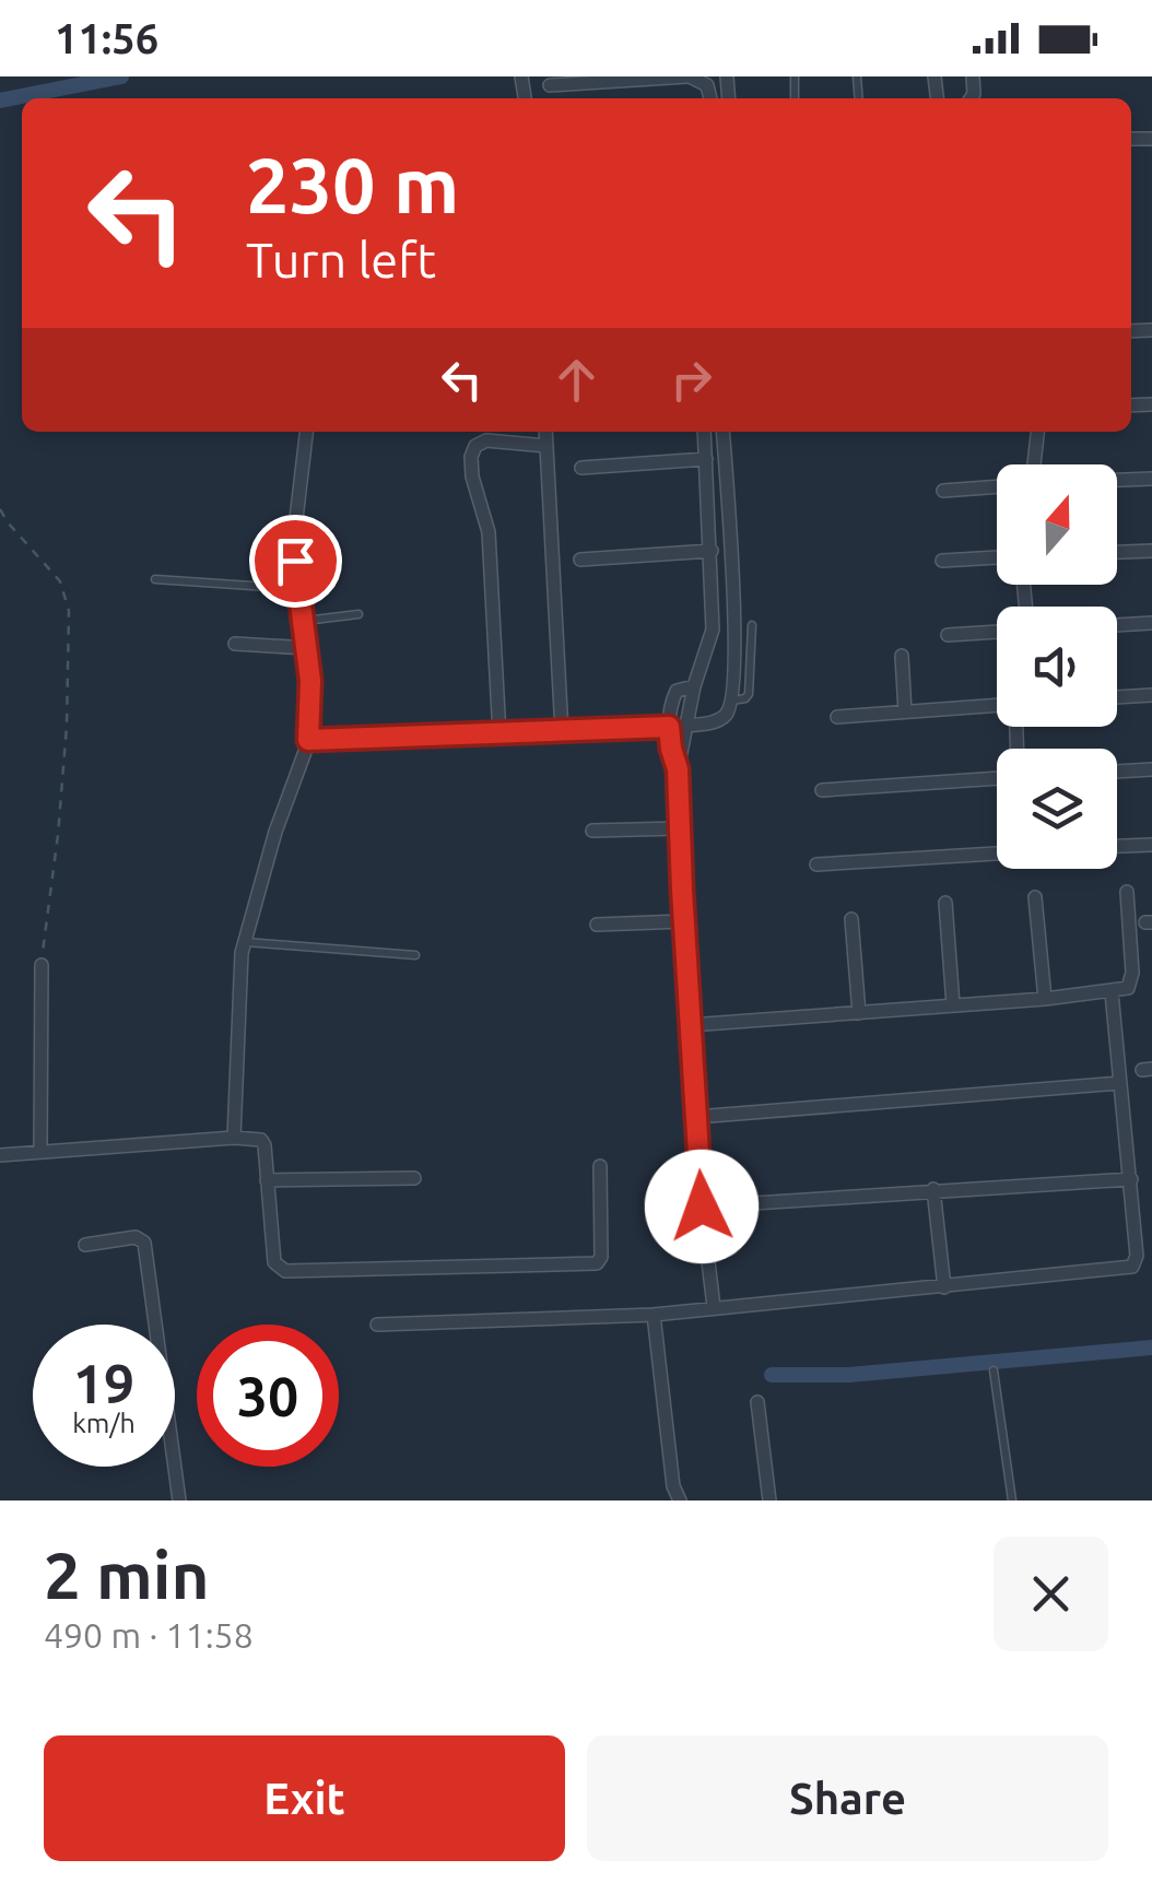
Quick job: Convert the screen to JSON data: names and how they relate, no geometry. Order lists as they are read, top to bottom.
{
  "north": "top",
  "page": {
    "status": "11:56",
    "turn": ["230 m", "Turn left"],
    "speed": "19 km/h",
    "limit": "30",
    "heading": ["2 min", "490 m · 11:58"],
    "buttons": ["Exit", "Share"]
  }
}
